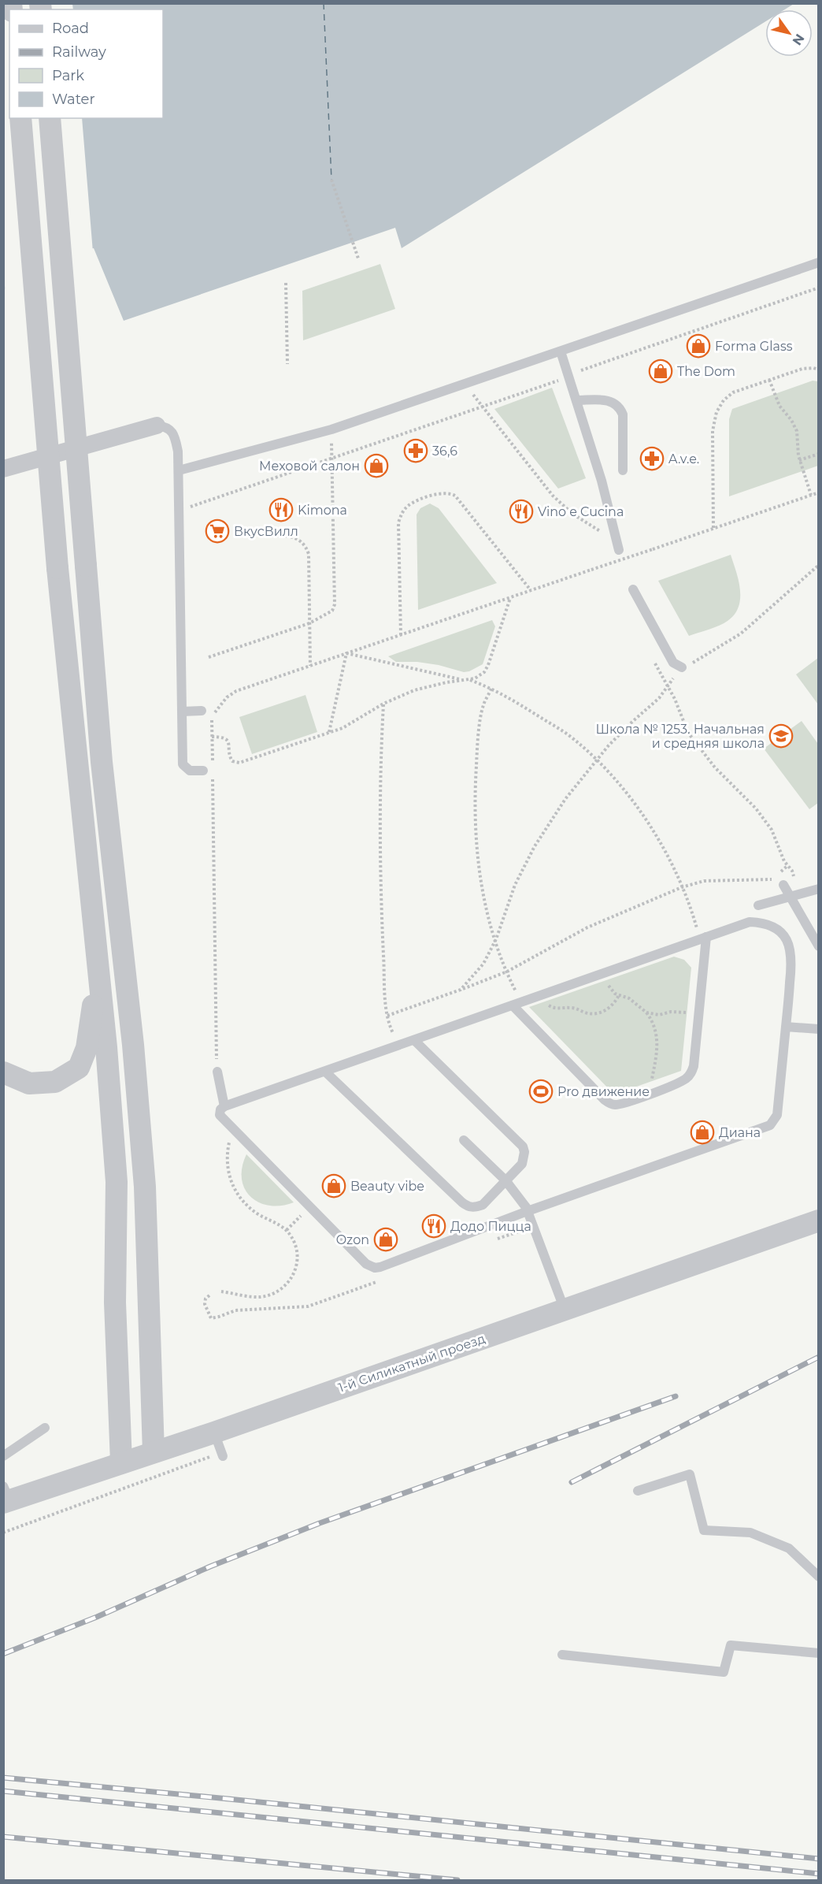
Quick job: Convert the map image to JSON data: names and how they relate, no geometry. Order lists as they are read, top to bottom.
{
  "streets": {
    "street": ["1-й Силикатный проезд"]
  },
  "places": {
    "shop": [
      "Forma Glass",
      "The Dom",
      "Меховой салон",
      "Диана",
      "Beauty vibe",
      "Ozon"
    ],
    "pharmacy": ["36,6", "A.v.e."],
    "restaurant": ["Kimona", "Vino e Cucina", "Додо Пицца"],
    "supermarket": ["ВкусВилл"],
    "school or university": ["Школа № 1253. Начальная и средняя школа"],
    "sports": ["Pro движение"]
  },
  "legend": [
    "Road",
    "Railway",
    "Park",
    "Water"
  ],
  "north": "bottom right"
}
